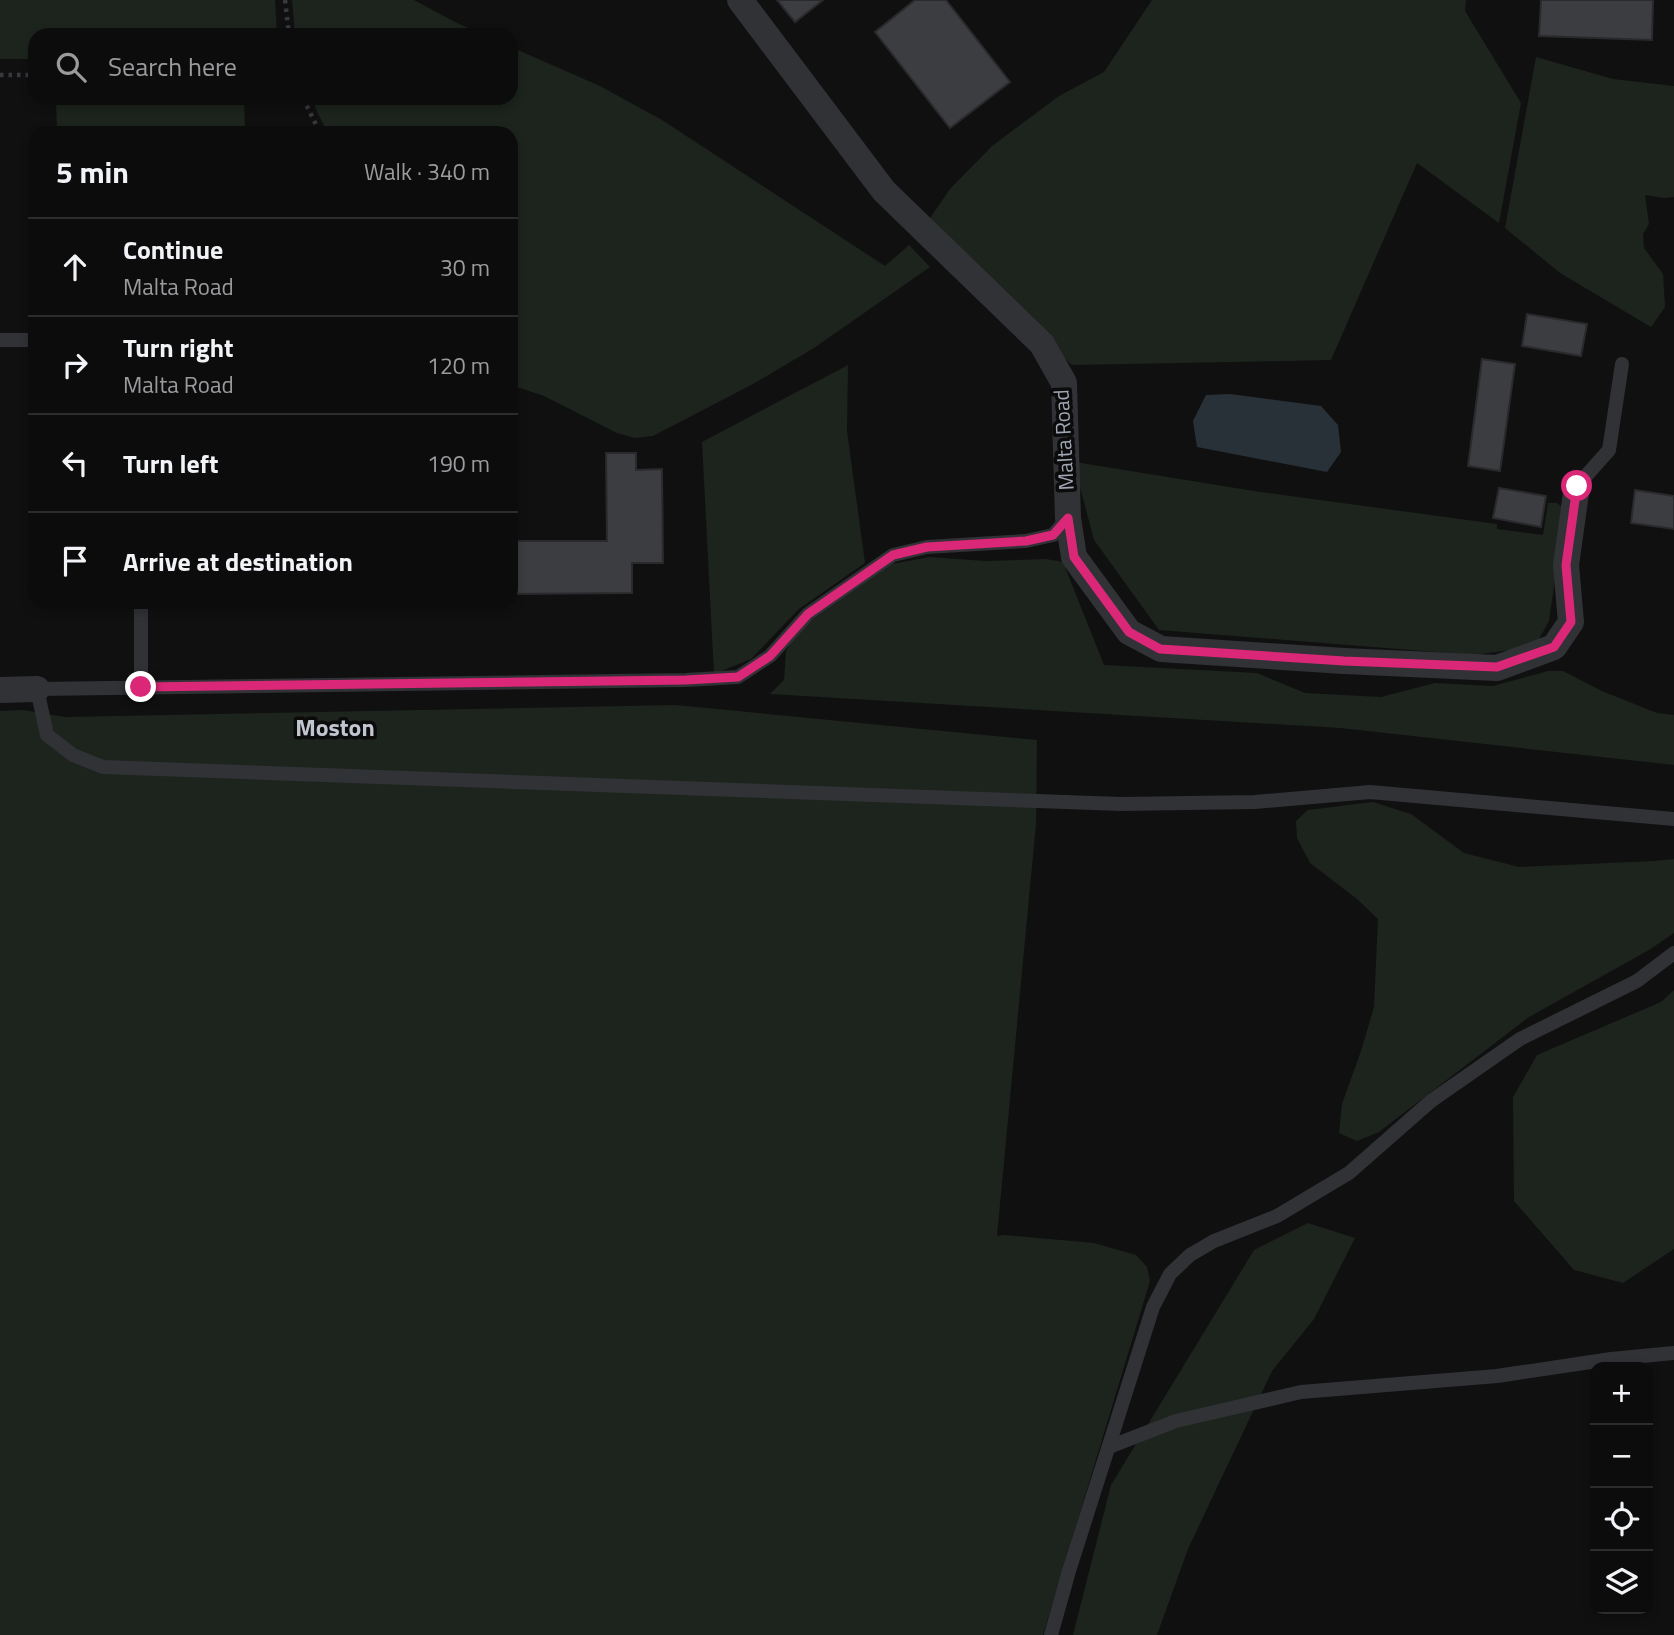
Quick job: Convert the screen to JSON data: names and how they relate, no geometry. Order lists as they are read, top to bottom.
{
  "streets": {
    "street": ["Malta Road"]
  },
  "districts": ["Moston"],
  "page": {
    "search": "Search here",
    "heading": ["5 min", "Walk · 340 m"],
    "list": [
      ["Continue", "Malta Road", "30 m"],
      ["Turn right", "Malta Road", "120 m"],
      ["Turn left", "190 m"],
      "Arrive at destination"
    ],
    "map_buttons": ["+", "−"]
  }
}
